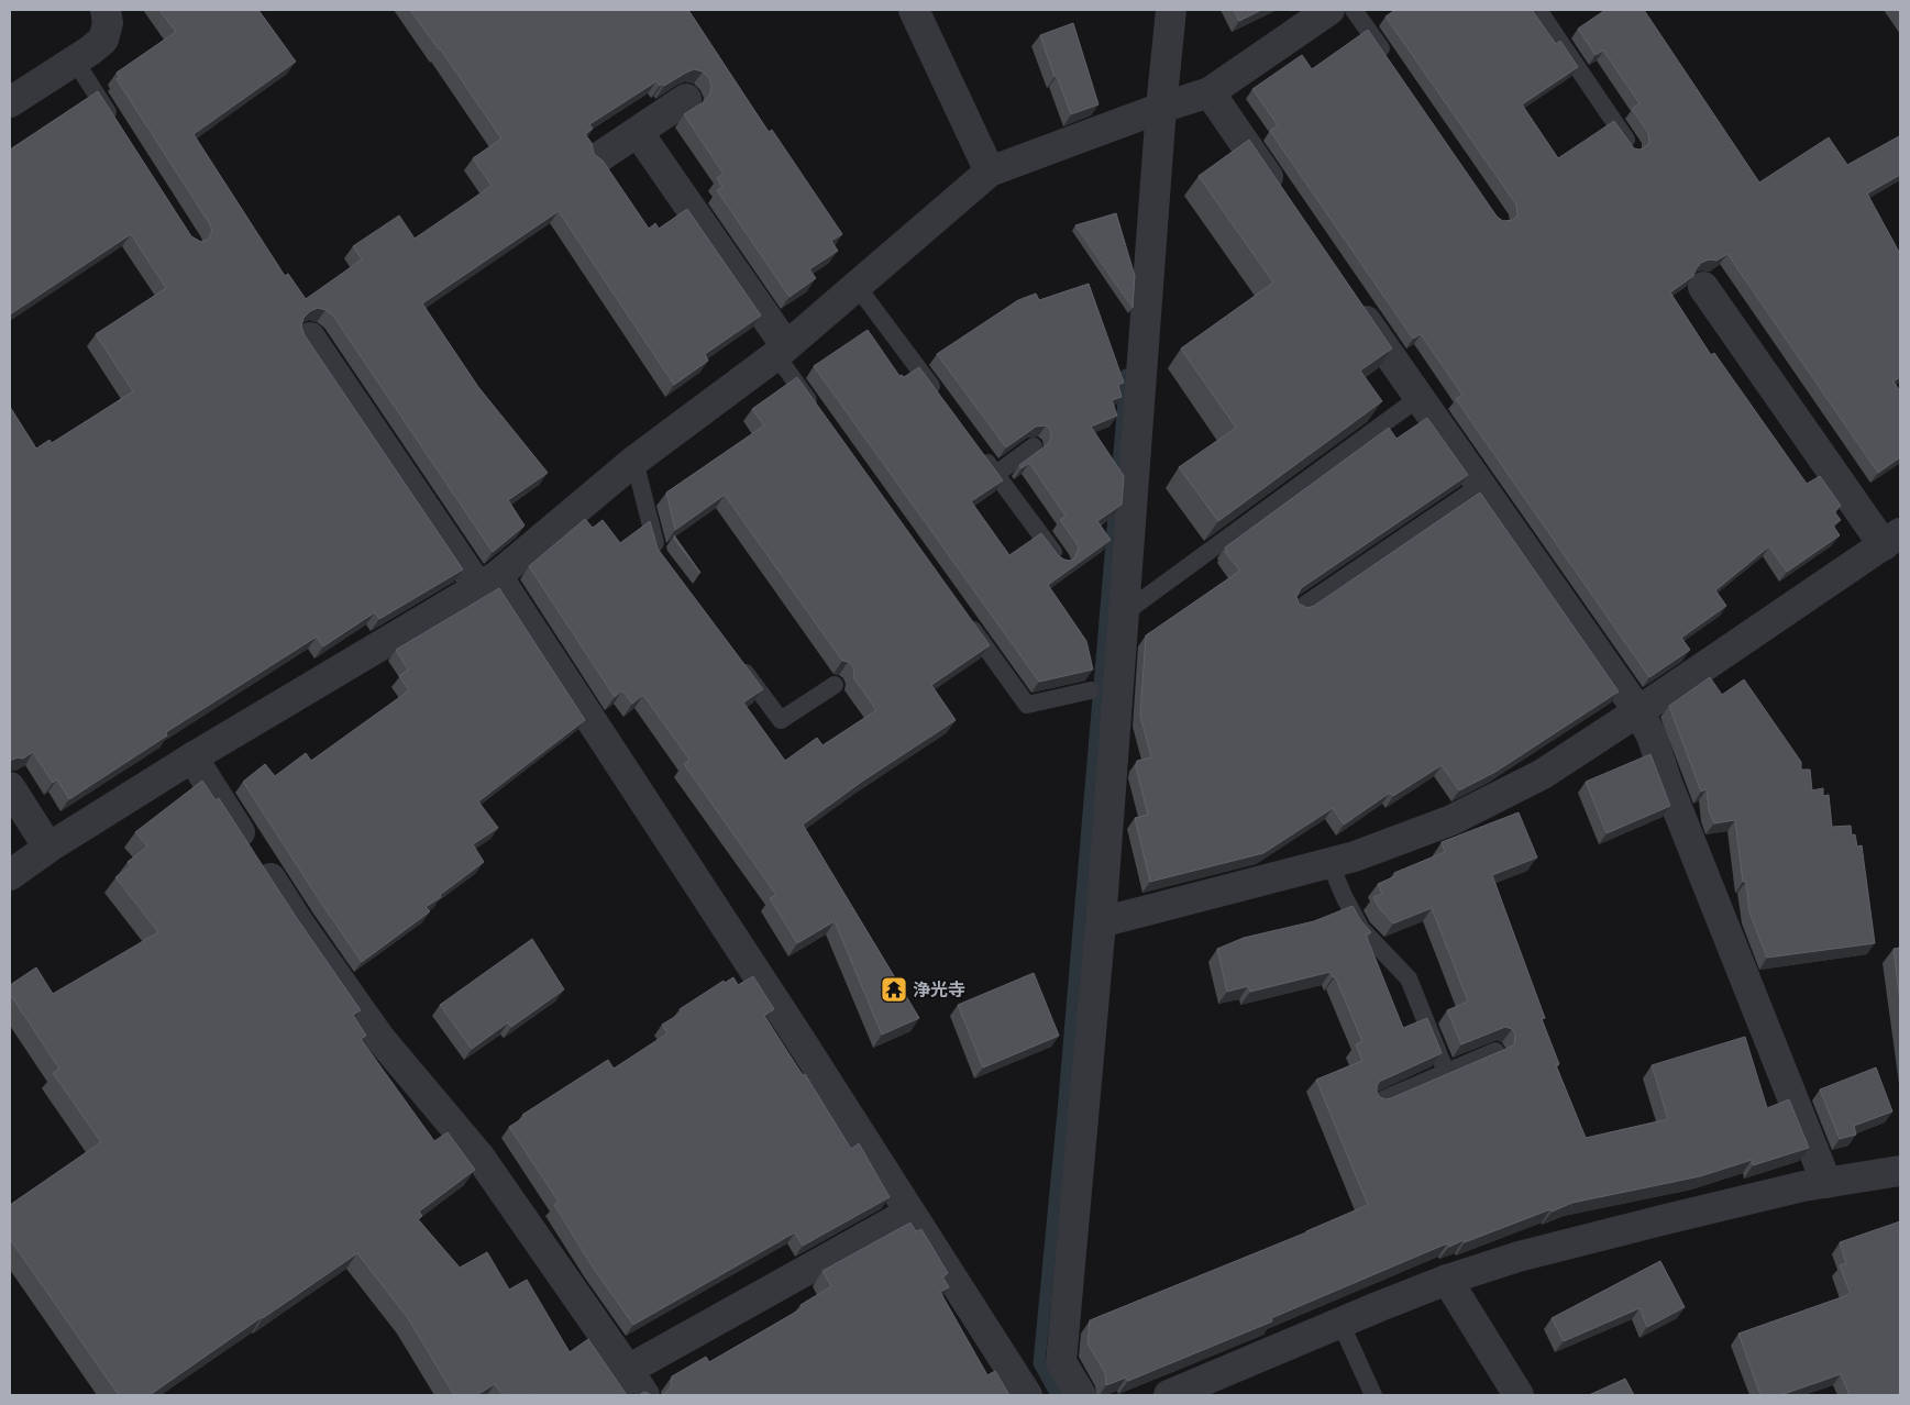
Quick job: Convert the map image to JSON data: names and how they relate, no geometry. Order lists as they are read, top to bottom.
{
  "places": {
    "temple": ["浄光寺"]
  }
}
